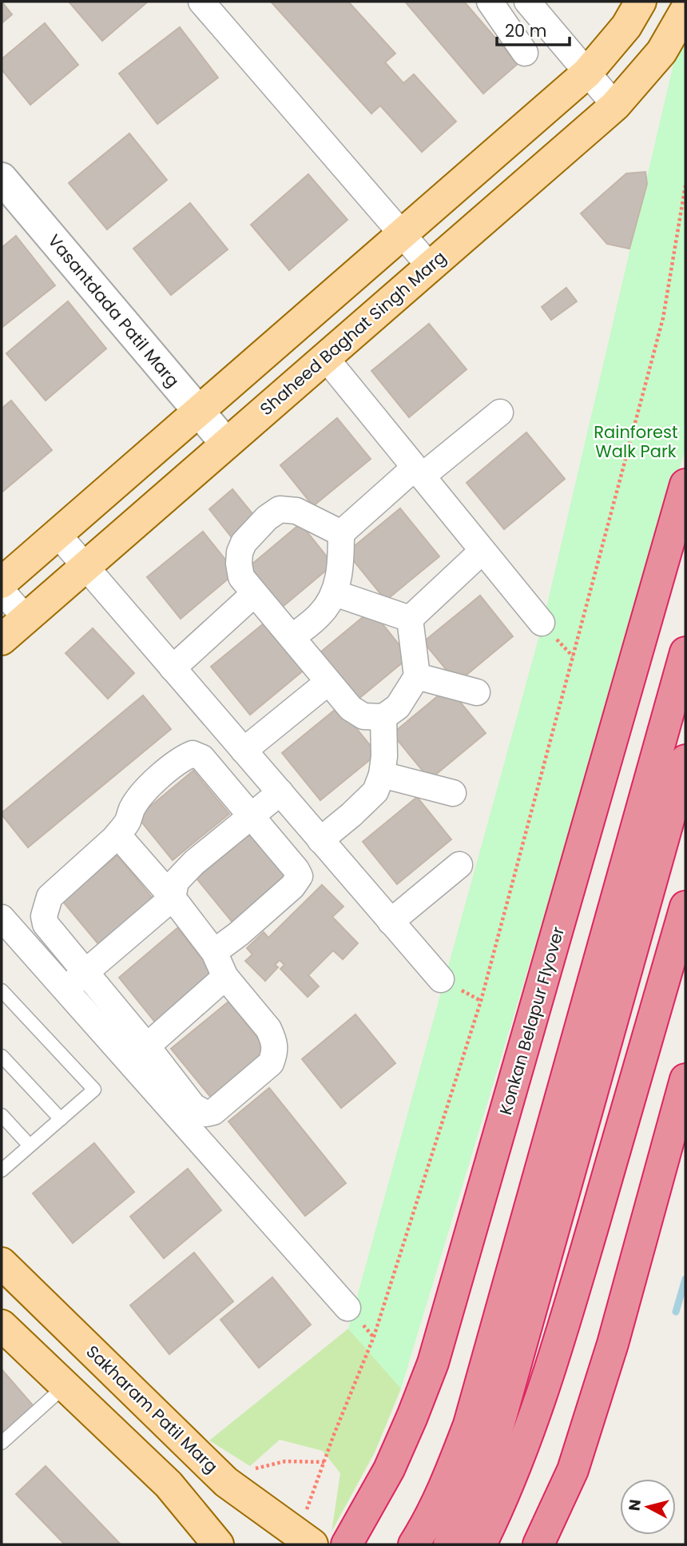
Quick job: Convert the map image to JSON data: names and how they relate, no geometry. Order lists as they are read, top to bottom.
{
  "streets": {
    "highway": ["Konkan Belapur Flyover"],
    "main road": ["Shaheed Baghat Singh Marg", "Sakharam Patil Marg"],
    "street": ["Vasantdada Patil Marg"]
  },
  "crossings": [
    ["Vasantdada Patil Marg", "Shaheed Baghat Singh Marg"]
  ],
  "parks": ["Rainforest Walk Park"],
  "scale_bar": "20 m",
  "north": "left"
}
